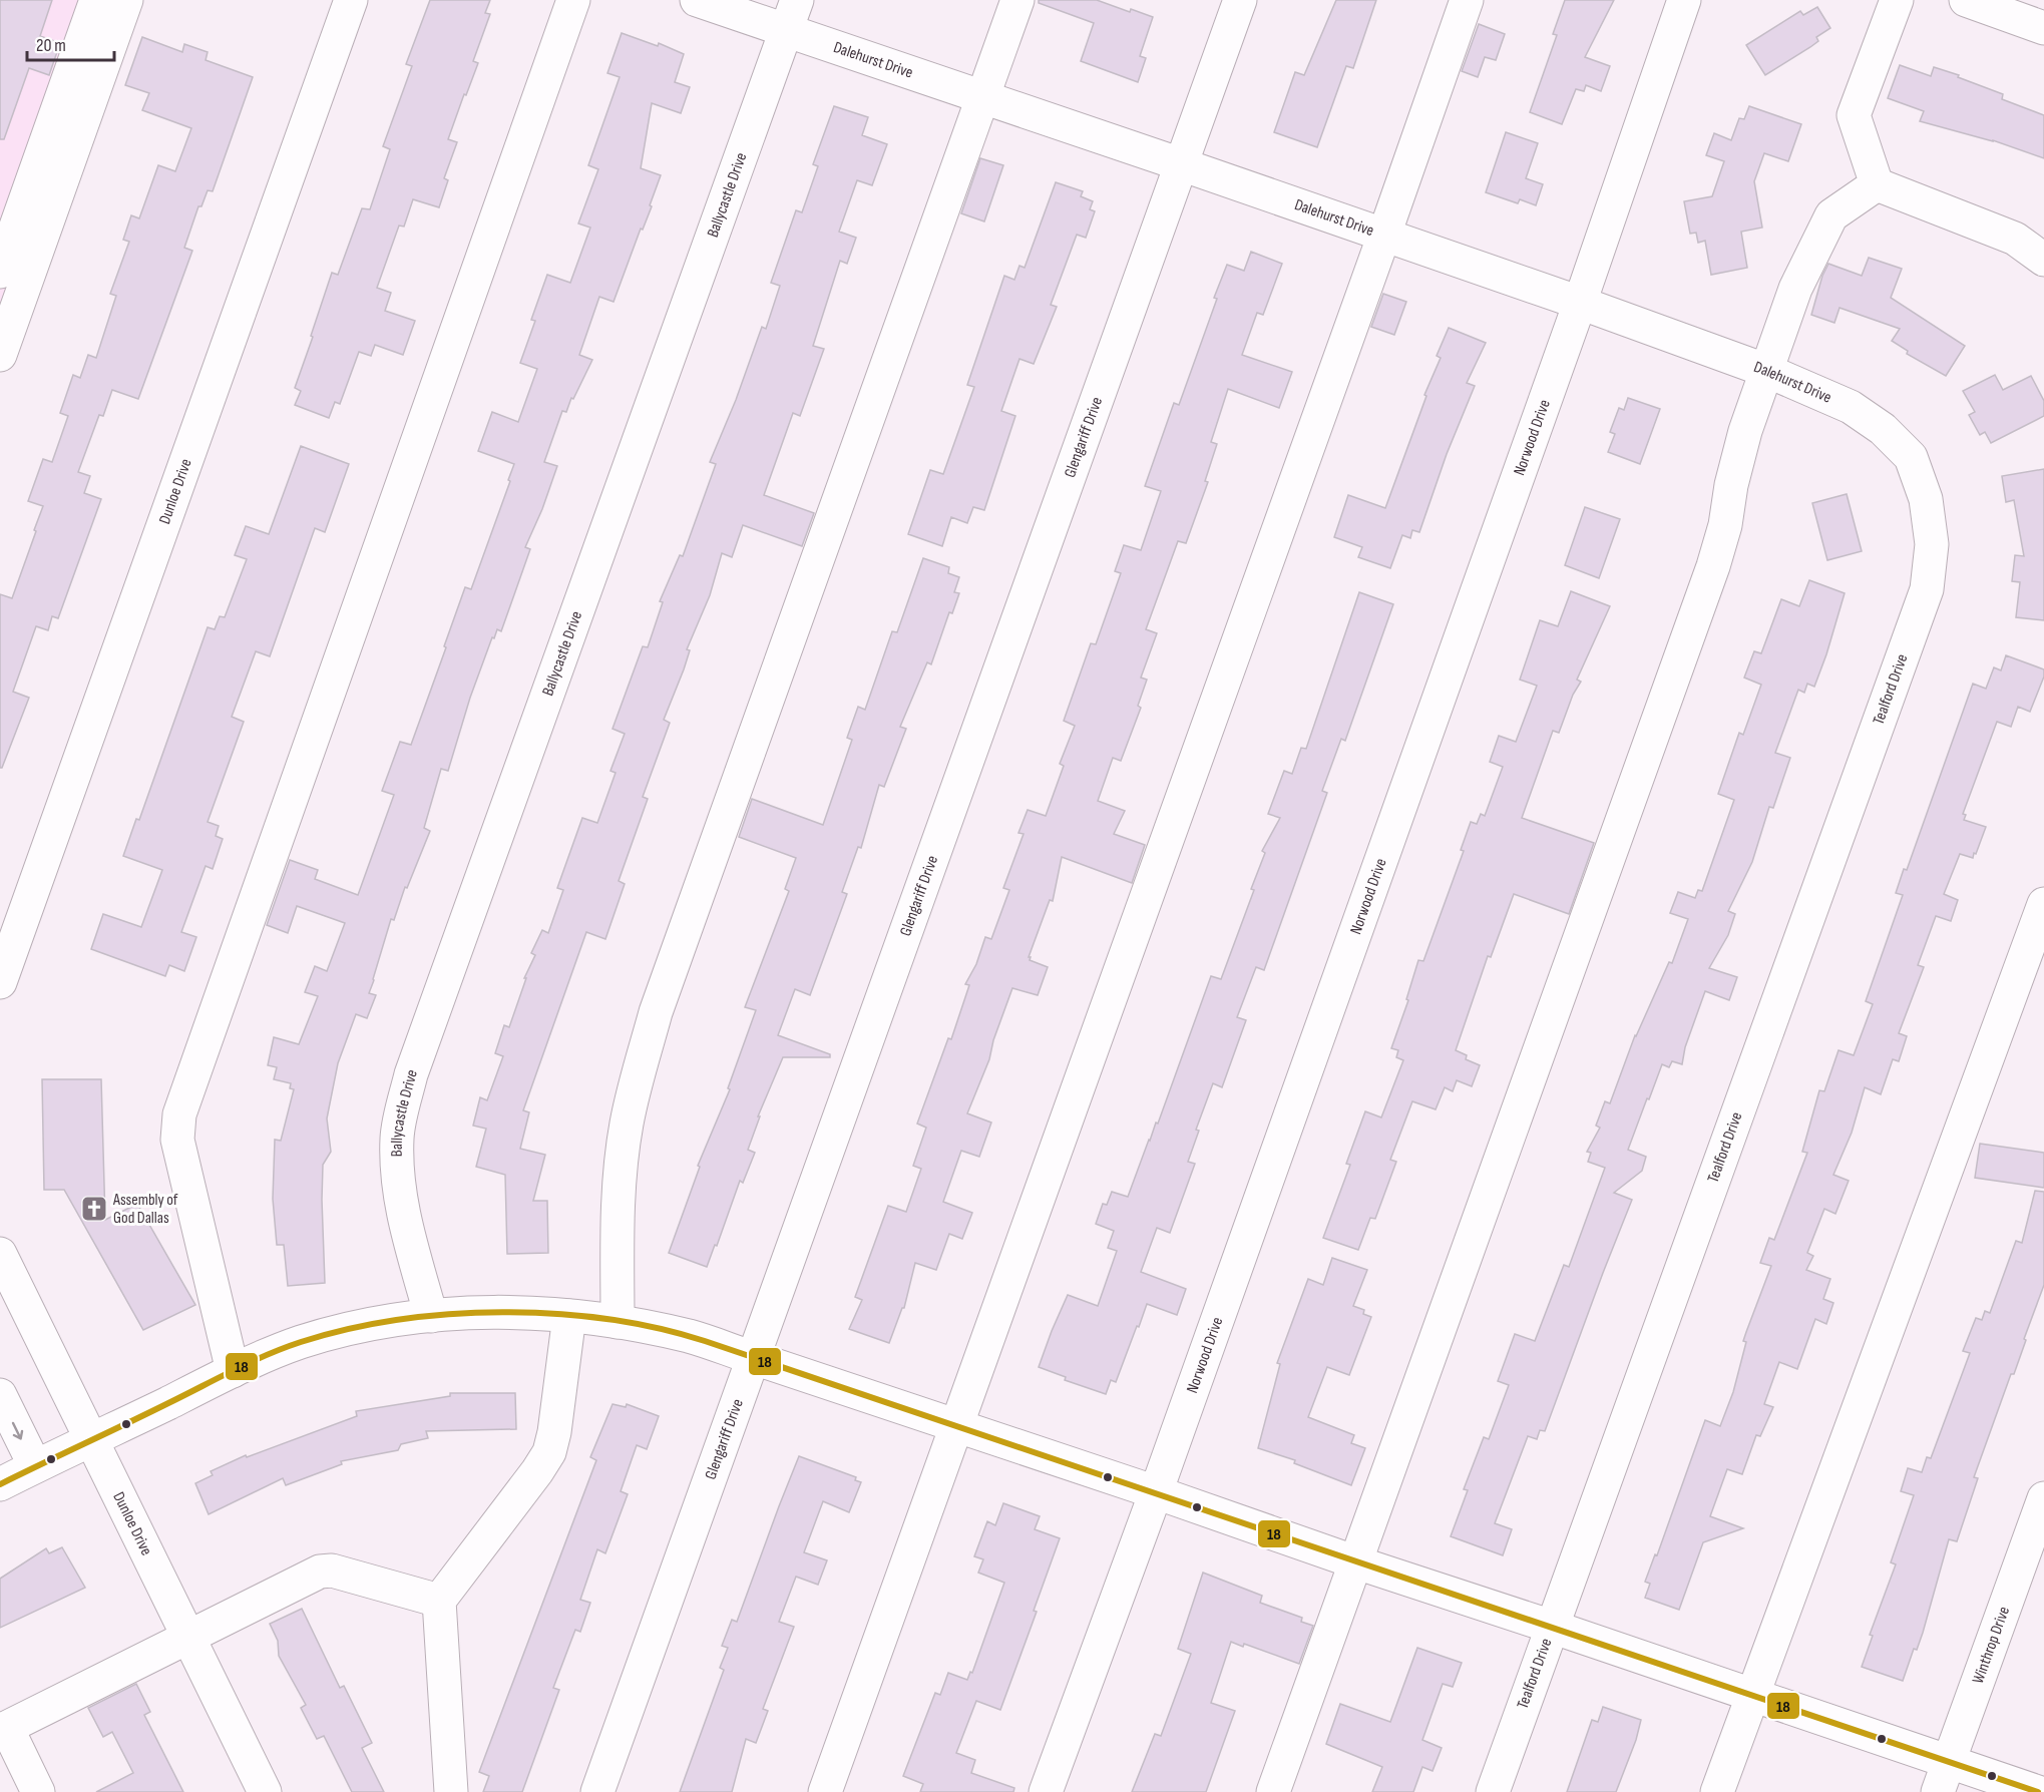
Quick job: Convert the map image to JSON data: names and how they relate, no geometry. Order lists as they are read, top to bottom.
{
  "streets": {
    "street": [
      "Dalehurst Drive",
      "Ballycastle Drive",
      "Glengariff Drive",
      "Norwood Drive",
      "Dunloe Drive",
      "Tealford Drive",
      "Winthrop Drive"
    ]
  },
  "crossings": [
    ["Dalehurst Drive", "Ballycastle Drive"],
    ["Dalehurst Drive", "Glengariff Drive"],
    ["Dalehurst Drive", "Norwood Drive"],
    ["Dalehurst Drive", "Tealford Drive"]
  ],
  "places": {
    "church": ["Assembly of God Dallas"]
  },
  "lines": ["transit line 18"],
  "scale_bar": "20 m"
}
